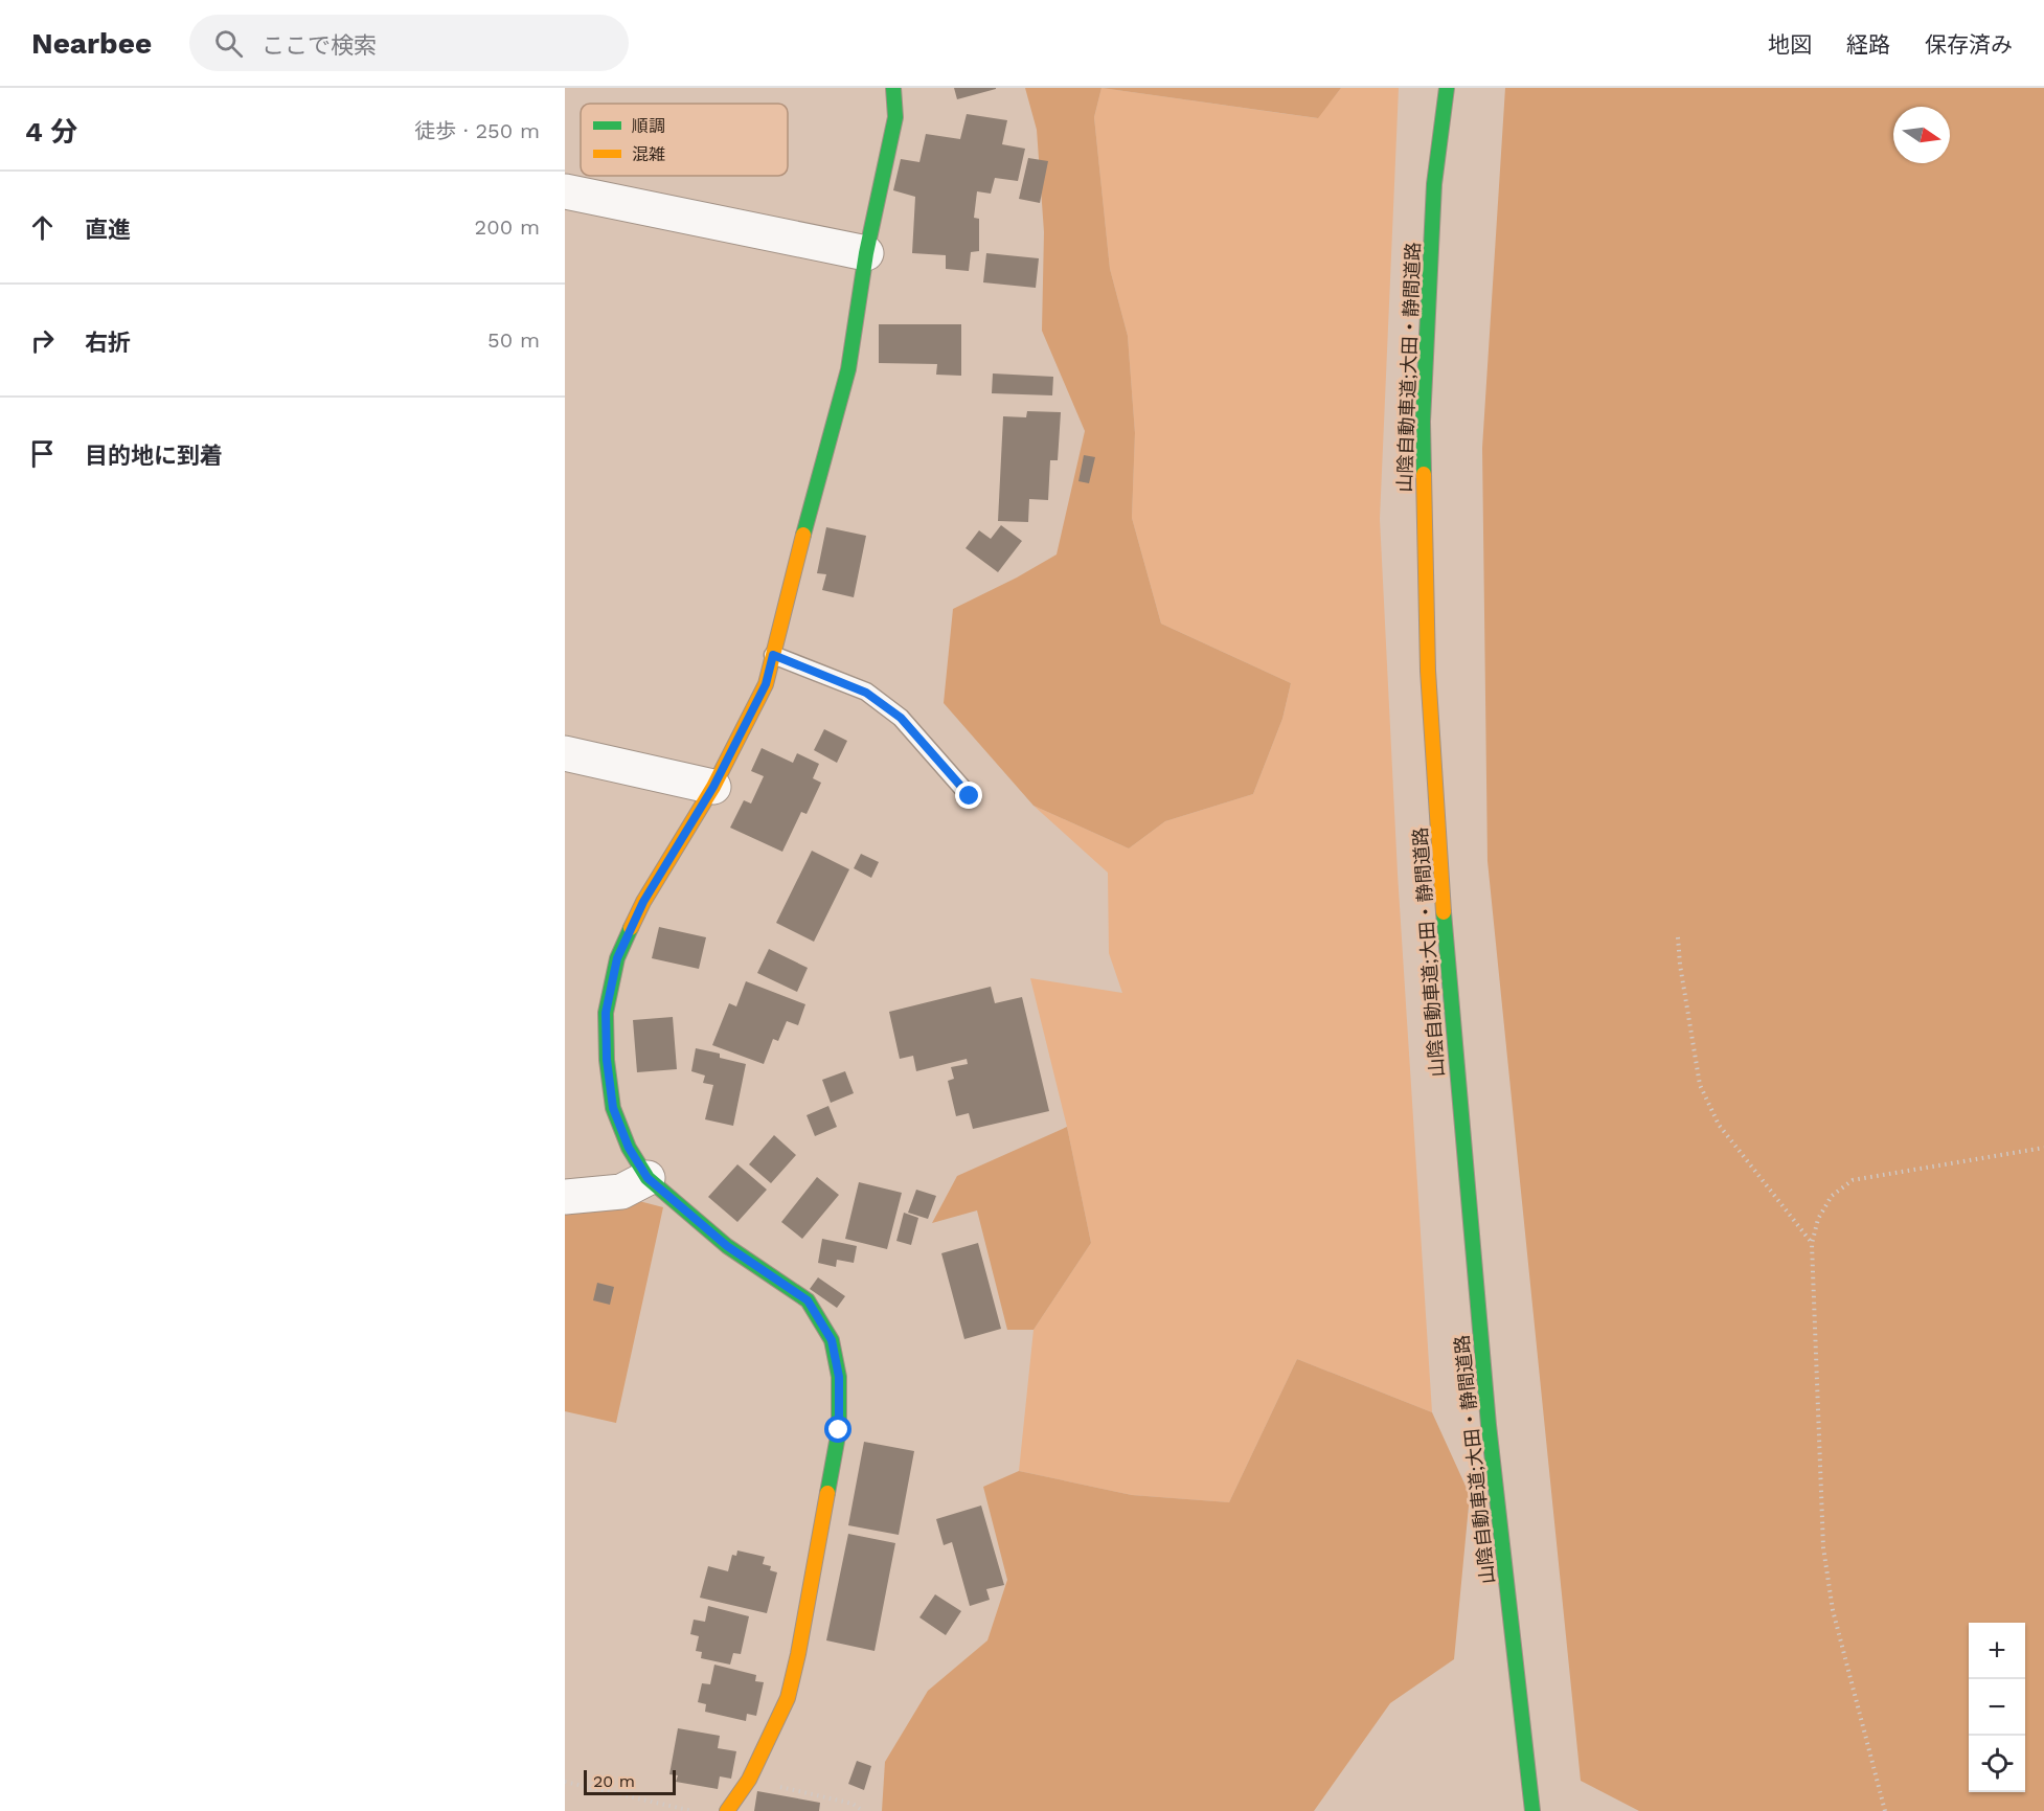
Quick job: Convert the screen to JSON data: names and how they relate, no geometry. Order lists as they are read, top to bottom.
{
  "streets": {
    "main road": ["山陰自動車道;大田・静間道路"]
  },
  "legend": ["順調", "混雑"],
  "scale_bar": "20 m",
  "north": "right",
  "page": {
    "header": "Nearbee",
    "search": "ここで検索",
    "nav": ["地図", "経路", "保存済み"],
    "heading": ["4 分", "徒歩 · 250 m"],
    "list": [
      ["直進", "200 m"],
      ["右折", "50 m"],
      "目的地に到着"
    ],
    "map_buttons": ["+", "−"],
    "scale": "20 m"
  }
}
